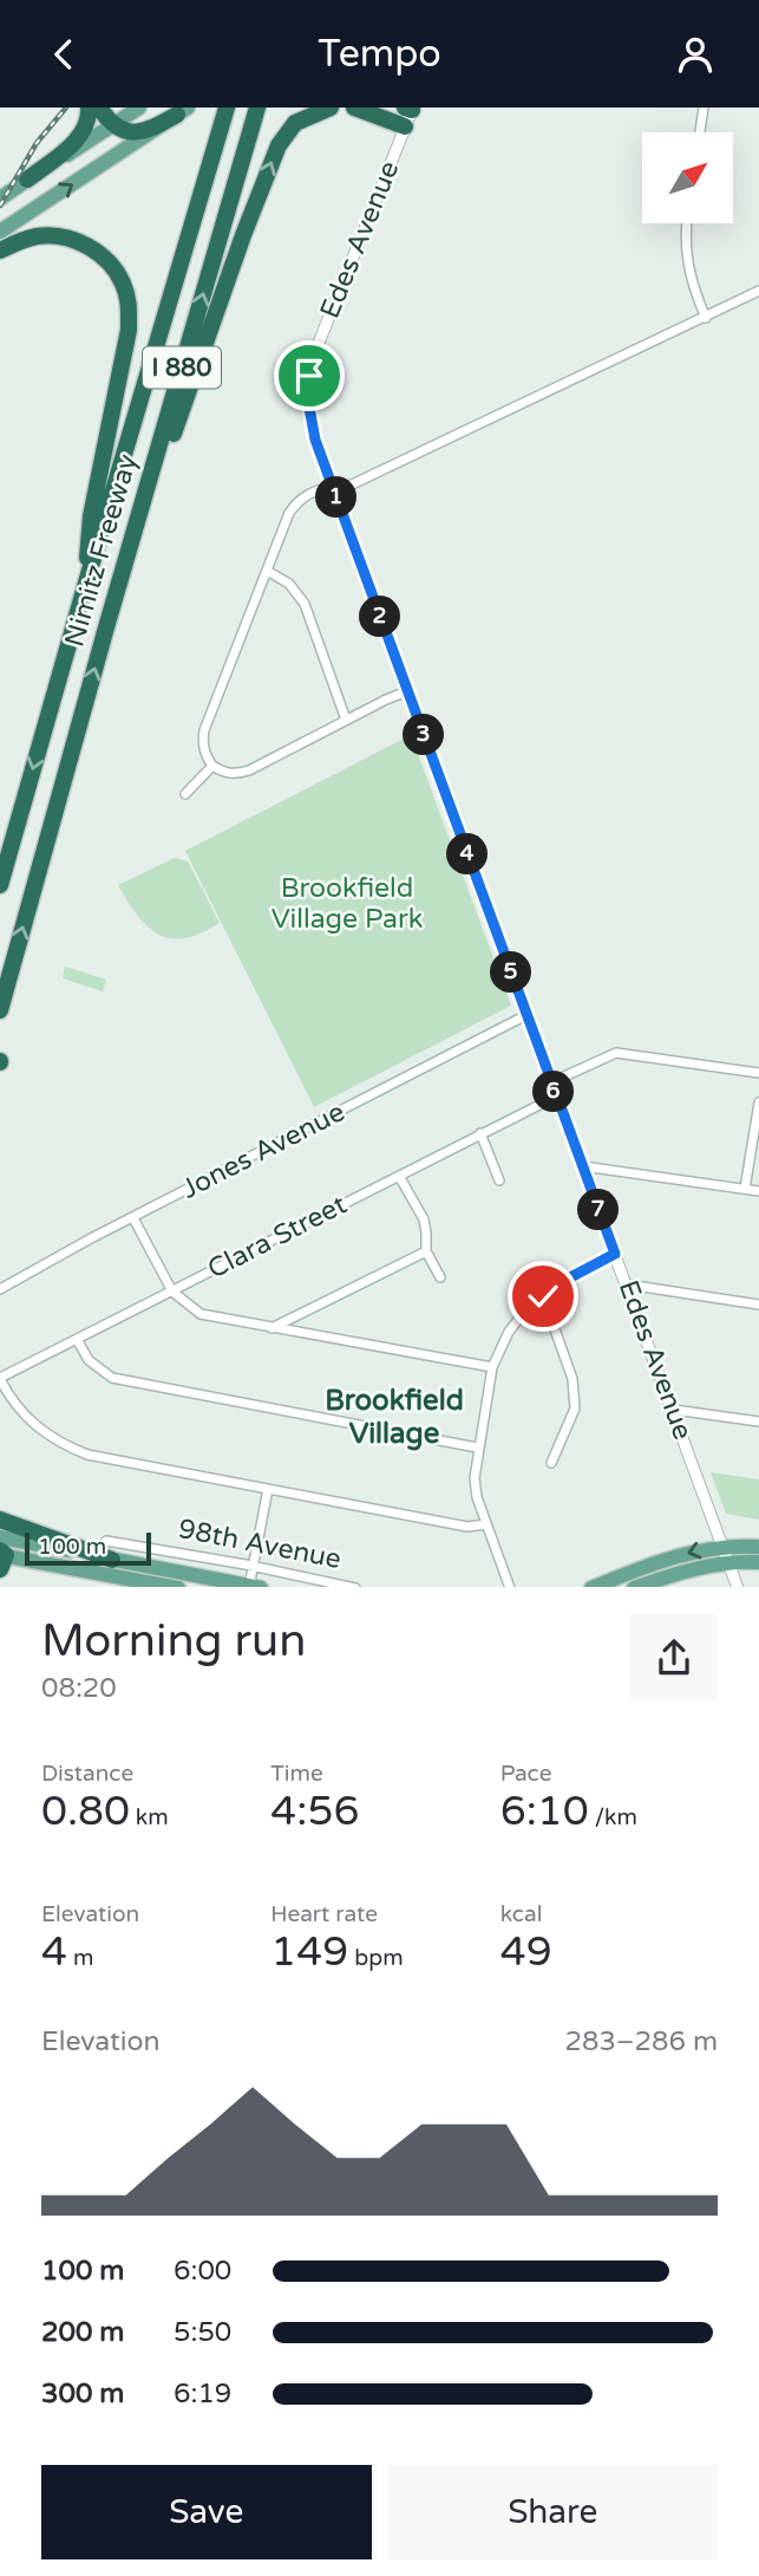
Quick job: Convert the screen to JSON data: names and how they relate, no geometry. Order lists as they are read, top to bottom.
{
  "streets": {
    "highway": ["I 880", "Nimitz Freeway"],
    "main road": ["98th Avenue"],
    "street": ["Edes Avenue", "Jones Avenue", "Clara Street"]
  },
  "crossings": [
    ["Edes Avenue", "Jones Avenue"],
    ["Edes Avenue", "Clara Street"]
  ],
  "districts": ["Brookfield Village"],
  "parks": ["Brookfield Village Park"],
  "scale_bar": "100 m",
  "north": "top right",
  "page": {
    "header": "Tempo",
    "pins": [
      "1",
      "2",
      "3",
      "4",
      "5",
      "6",
      "7"
    ],
    "scale": "100 m",
    "heading": ["Morning run", "08:20"],
    "stats": [
      ["Distance", "0.80 km"],
      ["Time", "4:56"],
      ["Pace", "6:10 /km"],
      ["Elevation", "4 m"],
      ["Heart rate", "149 bpm"],
      ["kcal", "49"]
    ],
    "chart": ["Elevation", "283–286 m"],
    "list": [
      {
        "name": "100 m",
        "note": "6:00"
      },
      {
        "name": "200 m",
        "note": "5:50"
      },
      {
        "name": "300 m",
        "note": "6:19"
      }
    ],
    "buttons": ["Save", "Share"]
  }
}
